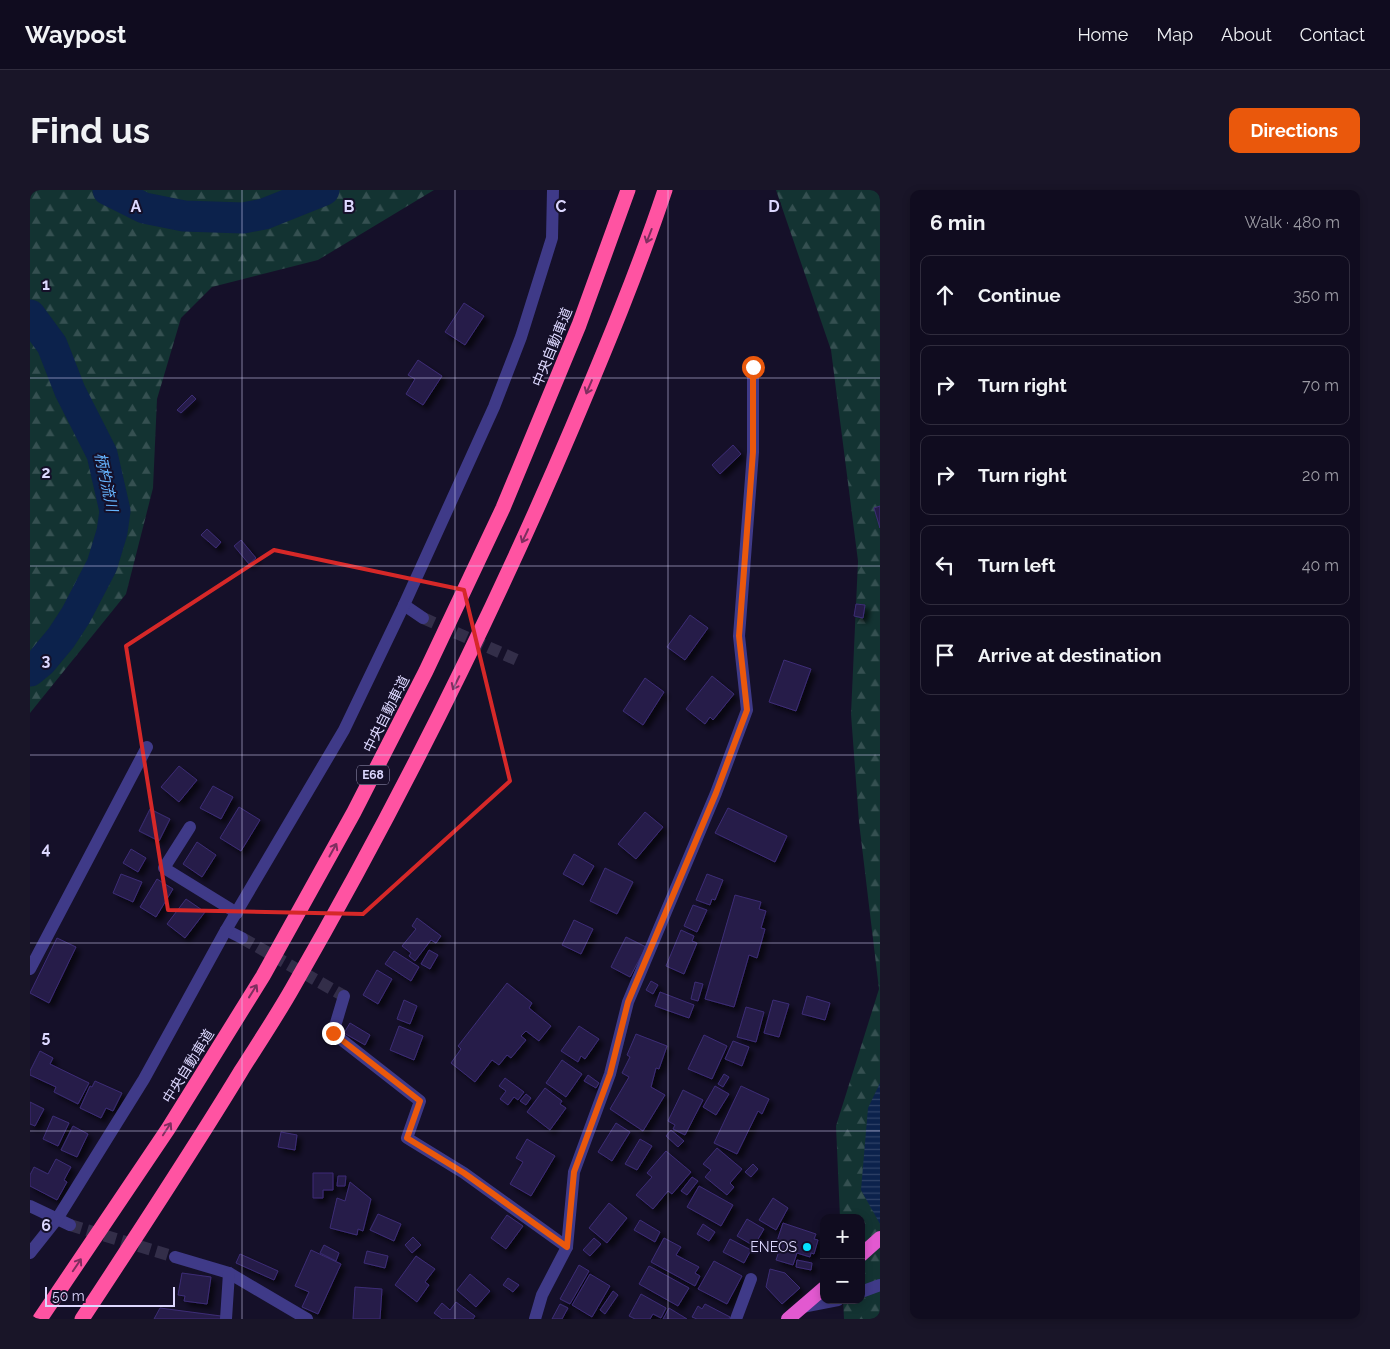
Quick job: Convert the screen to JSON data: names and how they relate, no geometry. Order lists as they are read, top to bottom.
{
  "streets": {
    "highway": ["中央自動車道", "E68"]
  },
  "water": ["柄杓流川"],
  "places": ["ENEOS"],
  "scale_bar": "50 m",
  "page": {
    "header": "Waypost",
    "nav": [
      "Home",
      "Map",
      "About",
      "Contact"
    ],
    "buttons": "Directions",
    "title": "Find us",
    "heading": ["6 min", "Walk · 480 m"],
    "list": [
      ["Continue", "350 m"],
      ["Turn right", "70 m"],
      ["Turn right", "20 m"],
      ["Turn left", "40 m"],
      "Arrive at destination"
    ],
    "map_buttons": ["+", "−"],
    "scale": "50 m"
  },
  "grid": {
    "columns": [
      "A",
      "B",
      "C",
      "D"
    ],
    "rows": [
      "1",
      "2",
      "3",
      "4",
      "5",
      "6"
    ]
  }
}
